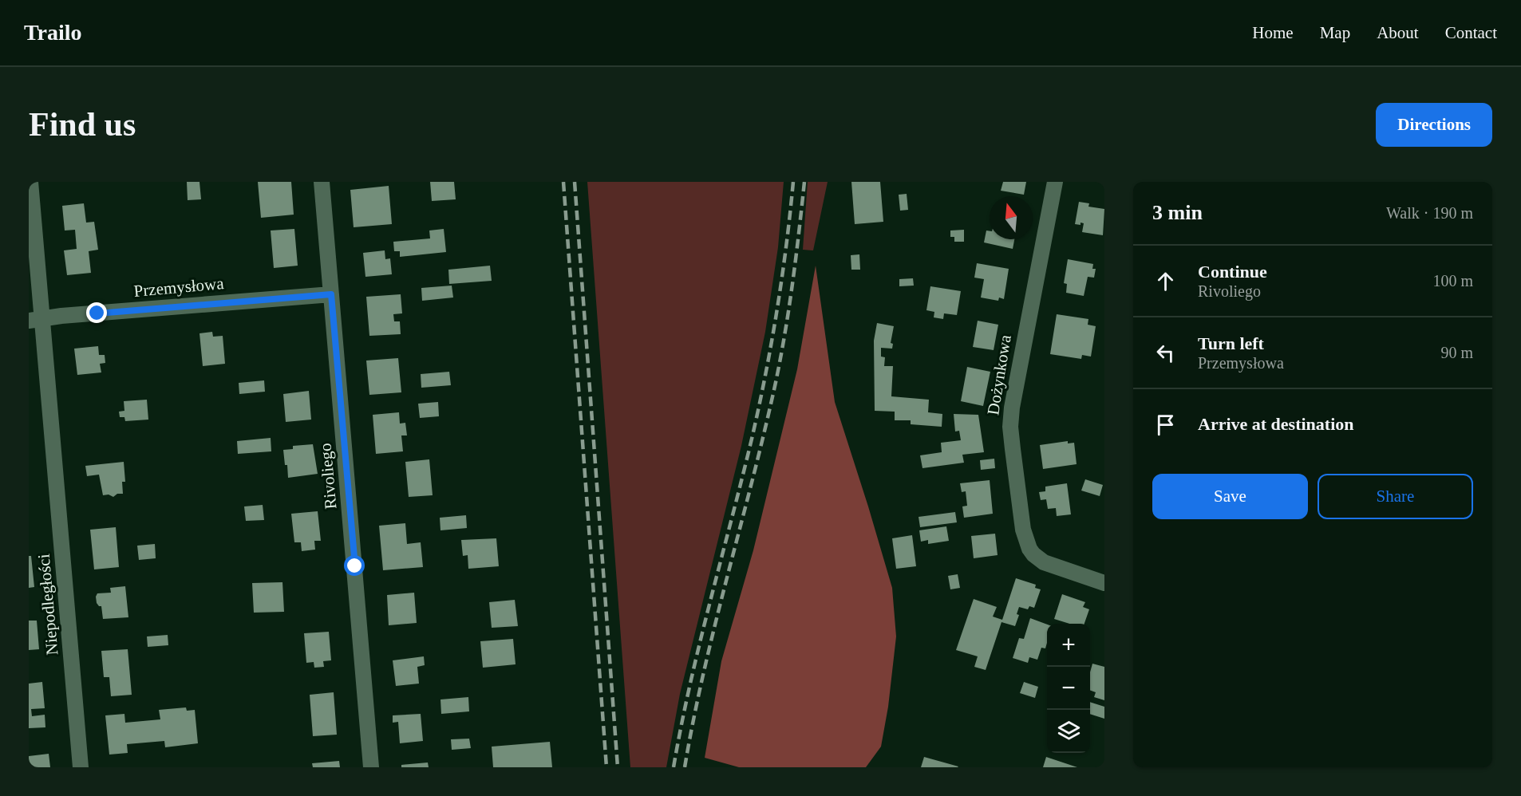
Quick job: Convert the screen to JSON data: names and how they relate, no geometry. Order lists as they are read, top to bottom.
{
  "streets": {
    "street": [
      "Przemysłowa",
      "Dożynkowa",
      "Rivoliego",
      "Niepodległości"
    ]
  },
  "crossings": [
    ["Przemysłowa", "Rivoliego"],
    ["Przemysłowa", "Niepodległości"]
  ],
  "north": "top",
  "page": {
    "header": "Trailo",
    "nav": [
      "Home",
      "Map",
      "About",
      "Contact"
    ],
    "buttons": [
      "Directions",
      ["Save", "Share"]
    ],
    "title": "Find us",
    "heading": ["3 min", "Walk · 190 m"],
    "list": [
      ["Continue", "Rivoliego", "100 m"],
      ["Turn left", "Przemysłowa", "90 m"],
      "Arrive at destination"
    ],
    "map_buttons": ["+", "−"]
  }
}
